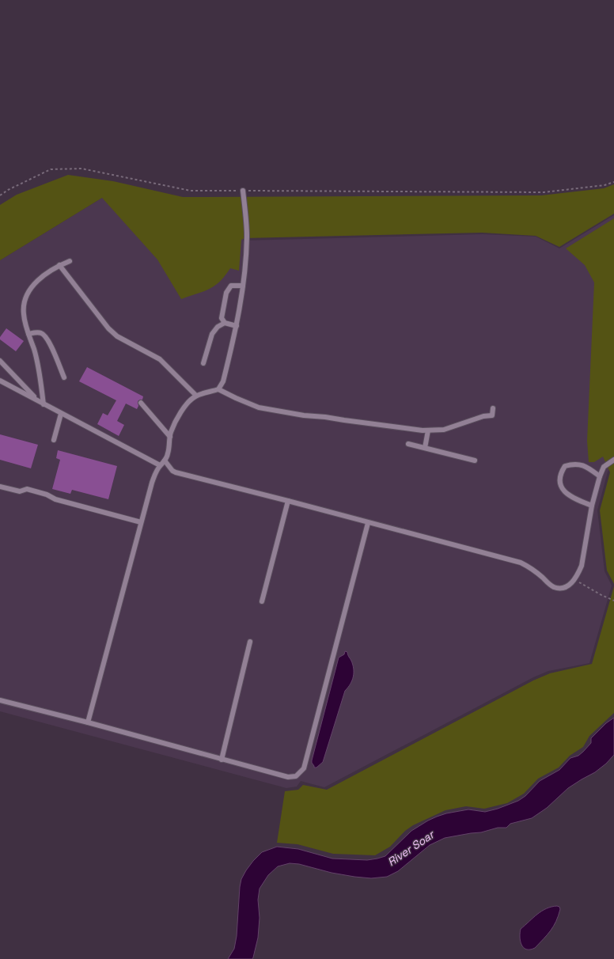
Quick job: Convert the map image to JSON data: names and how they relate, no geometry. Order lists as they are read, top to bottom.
{
  "water": ["River Soar"]
}
